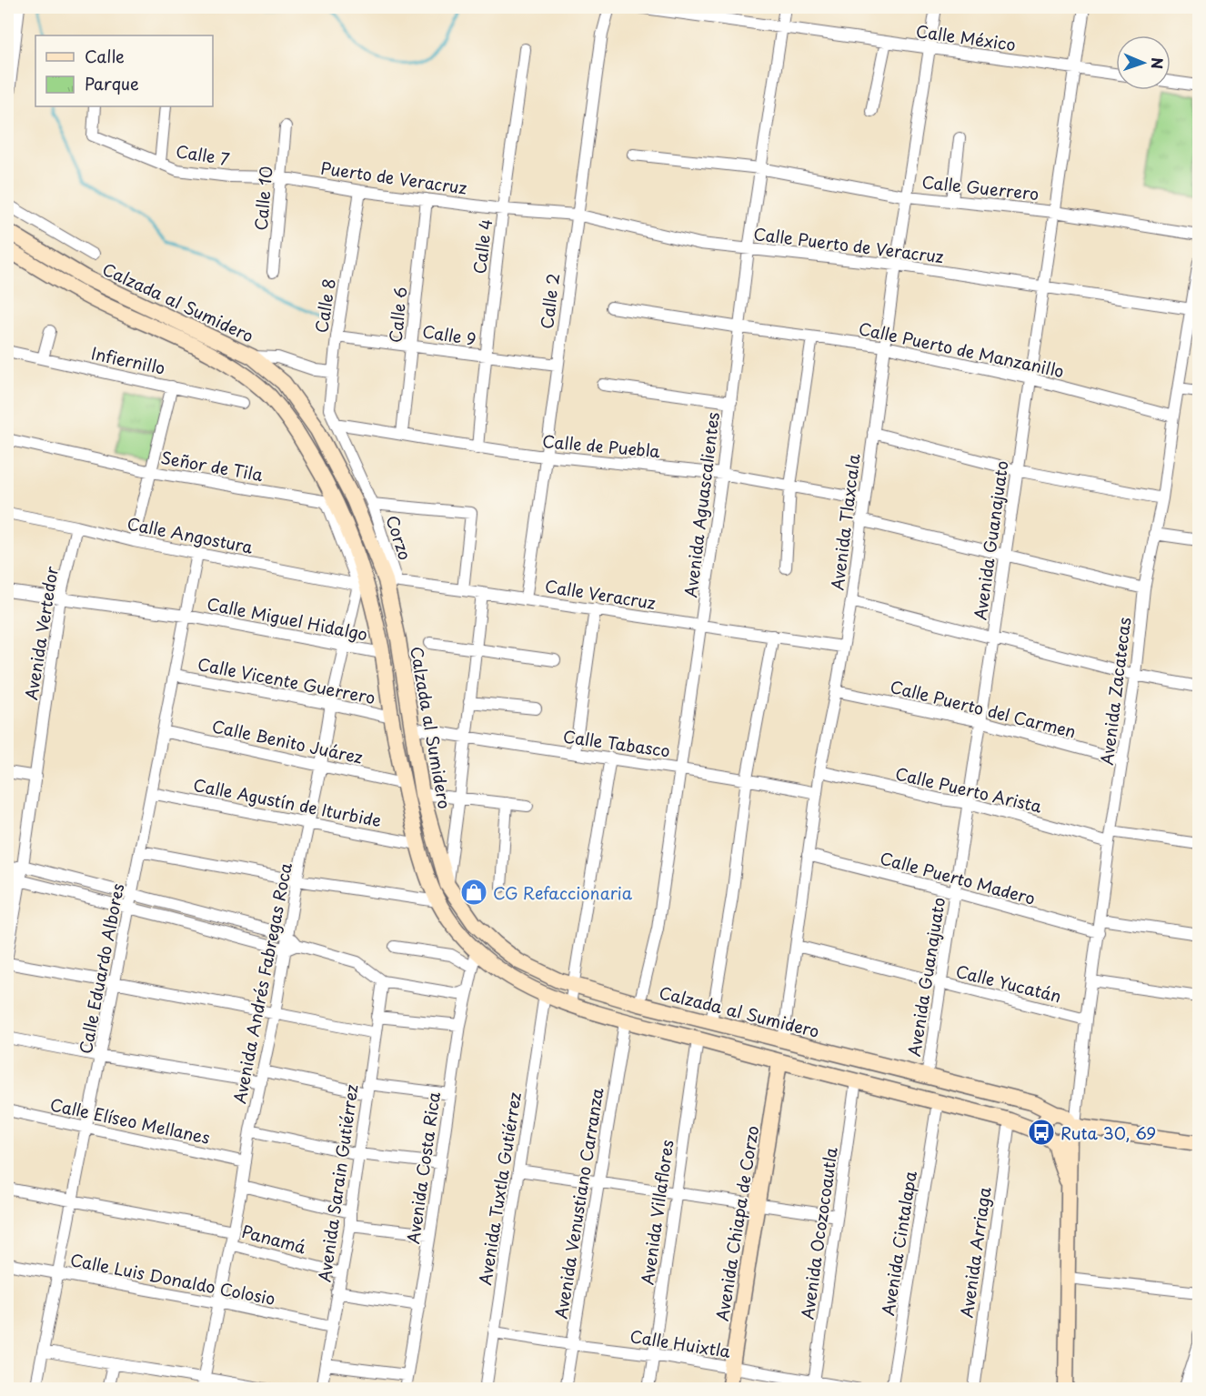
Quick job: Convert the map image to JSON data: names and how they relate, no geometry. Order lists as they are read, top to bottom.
{
  "streets": {
    "main road": ["Calzada al Sumidero", "Avenida Chiapa de Corzo"],
    "street": [
      "Calle México",
      "Calle 7",
      "Puerto de Veracruz",
      "Calle Guerrero",
      "Calle 10",
      "Calle Puerto de Veracruz",
      "Calle 4",
      "Calle 2",
      "Calle 8",
      "Calle 6",
      "Calle 9",
      "Calle Puerto de Manzanillo",
      "Infiernillo",
      "Calle de Puebla",
      "Señor de Tila",
      "Avenida Aguascalientes",
      "Avenida Tlaxcala",
      "Calle Angostura",
      "Corzo",
      "Avenida Guanajuato",
      "Calle Veracruz",
      "Calle Miguel Hidalgo",
      "Avenida Vertedor",
      "Calle Vicente Guerrero",
      "Avenida Zacatecas",
      "Calle Puerto del Carmen",
      "Calle Benito Juárez",
      "Calle Tabasco",
      "Calle Puerto Arista",
      "Calle Agustín de Iturbide",
      "Calle Puerto Madero",
      "Calle Eduardo Albores",
      "Avenida Andrés Fabregas Roca",
      "Calle Yucatán",
      "Calle Elíseo Mellanes",
      "Avenida Costa Rica",
      "Avenida Sarain Gutiérrez",
      "Avenida Tuxtla Gutiérrez",
      "Avenida Venustiano Carranza",
      "Avenida Villaflores",
      "Avenida Ocozocoautla",
      "Panamá",
      "Avenida Cintalapa",
      "Avenida Arriaga",
      "Calle Luis Donaldo Colosio",
      "Calle Huixtla"
    ]
  },
  "crossings": [
    ["Calle México", "Avenida Aguascalientes"],
    ["Calle México", "Avenida Tlaxcala"],
    ["Calle México", "Avenida Guanajuato"],
    ["Calle 7", "Puerto de Veracruz"],
    ["Calle 7", "Calle 10"],
    ["Puerto de Veracruz", "Calle 10"],
    ["Puerto de Veracruz", "Calle Puerto de Veracruz"],
    ["Puerto de Veracruz", "Calle 4"],
    ["Puerto de Veracruz", "Calle 8"],
    ["Puerto de Veracruz", "Calle 6"],
    ["Calle Guerrero", "Avenida Aguascalientes"],
    ["Calle Guerrero", "Avenida Tlaxcala"],
    ["Calle Guerrero", "Avenida Guanajuato"],
    ["Calle Puerto de Veracruz", "Calle 4"],
    ["Calle Puerto de Veracruz", "Calle 2"],
    ["Calle Puerto de Veracruz", "Avenida Aguascalientes"],
    ["Calle Puerto de Veracruz", "Avenida Tlaxcala"],
    ["Calle Puerto de Veracruz", "Avenida Guanajuato"],
    ["Calle Puerto de Veracruz", "Avenida Zacatecas"],
    ["Calle 4", "Calle 9"],
    ["Calle 4", "Calle de Puebla"],
    ["Calle 2", "Calle 9"],
    ["Calle 2", "Calle de Puebla"],
    ["Calle 2", "Calle Veracruz"],
    ["Calzada al Sumidero", "Señor de Tila"],
    ["Calzada al Sumidero", "Avenida Aguascalientes"],
    ["Calzada al Sumidero", "Avenida Tlaxcala"],
    ["Calzada al Sumidero", "Calle Angostura"],
    ["Calzada al Sumidero", "Corzo"],
    ["Calzada al Sumidero", "Avenida Guanajuato"],
    ["Calzada al Sumidero", "Calle Veracruz"],
    ["Calzada al Sumidero", "Calle Miguel Hidalgo"],
    ["Calzada al Sumidero", "Calle Vicente Guerrero"],
    ["Calzada al Sumidero", "Avenida Zacatecas"],
    ["Calzada al Sumidero", "Calle Benito Juárez"],
    ["Calzada al Sumidero", "Calle Tabasco"],
    ["Calzada al Sumidero", "Calle Agustín de Iturbide"],
    ["Calzada al Sumidero", "Avenida Andrés Fabregas Roca"],
    ["Calzada al Sumidero", "Avenida Costa Rica"],
    ["Calzada al Sumidero", "Avenida Tuxtla Gutiérrez"],
    ["Calzada al Sumidero", "Avenida Venustiano Carranza"],
    ["Calzada al Sumidero", "Avenida Villaflores"],
    ["Calzada al Sumidero", "Avenida Chiapa de Corzo"],
    ["Calzada al Sumidero", "Avenida Ocozocoautla"],
    ["Calzada al Sumidero", "Avenida Cintalapa"],
    ["Calzada al Sumidero", "Avenida Arriaga"],
    ["Calle 8", "Calle 9"],
    ["Calle 8", "Calle de Puebla"],
    ["Calle 8", "Corzo"],
    ["Calle 6", "Calle 9"],
    ["Calle 6", "Calle de Puebla"],
    ["Calle Puerto de Manzanillo", "Avenida Aguascalientes"],
    ["Calle Puerto de Manzanillo", "Avenida Tlaxcala"],
    ["Calle Puerto de Manzanillo", "Avenida Guanajuato"],
    ["Calle Puerto de Manzanillo", "Avenida Zacatecas"],
    ["Calle de Puebla", "Avenida Aguascalientes"],
    ["Calle de Puebla", "Avenida Tlaxcala"],
    ["Calle de Puebla", "Corzo"],
    ["Señor de Tila", "Calle Angostura"],
    ["Señor de Tila", "Avenida Andrés Fabregas Roca"],
    ["Avenida Aguascalientes", "Calle Veracruz"],
    ["Avenida Aguascalientes", "Calle Tabasco"],
    ["Avenida Tlaxcala", "Calle Veracruz"],
    ["Avenida Tlaxcala", "Calle Puerto del Carmen"],
    ["Avenida Tlaxcala", "Calle Tabasco"],
    ["Avenida Tlaxcala", "Calle Puerto Arista"],
    ["Avenida Tlaxcala", "Calle Puerto Madero"],
    ["Avenida Tlaxcala", "Calle Yucatán"],
    ["Calle Angostura", "Avenida Vertedor"],
    ["Calle Angostura", "Calle Eduardo Albores"],
    ["Calle Angostura", "Avenida Andrés Fabregas Roca"],
    ["Corzo", "Calle Veracruz"],
    ["Avenida Guanajuato", "Calle Puerto del Carmen"],
    ["Avenida Guanajuato", "Calle Puerto Arista"],
    ["Avenida Guanajuato", "Calle Puerto Madero"],
    ["Avenida Guanajuato", "Calle Yucatán"],
    ["Calle Miguel Hidalgo", "Avenida Vertedor"],
    ["Calle Miguel Hidalgo", "Calle Eduardo Albores"],
    ["Calle Miguel Hidalgo", "Avenida Andrés Fabregas Roca"],
    ["Calle Vicente Guerrero", "Calle Eduardo Albores"],
    ["Calle Vicente Guerrero", "Avenida Andrés Fabregas Roca"],
    ["Avenida Zacatecas", "Calle Puerto del Carmen"],
    ["Avenida Zacatecas", "Calle Puerto Arista"],
    ["Avenida Zacatecas", "Calle Puerto Madero"],
    ["Avenida Zacatecas", "Calle Yucatán"],
    ["Calle Benito Juárez", "Calle Eduardo Albores"],
    ["Calle Benito Juárez", "Avenida Andrés Fabregas Roca"],
    ["Calle Agustín de Iturbide", "Calle Eduardo Albores"],
    ["Calle Agustín de Iturbide", "Avenida Andrés Fabregas Roca"],
    ["Calle Eduardo Albores", "Calle Elíseo Mellanes"],
    ["Calle Eduardo Albores", "Calle Luis Donaldo Colosio"],
    ["Avenida Andrés Fabregas Roca", "Calle Elíseo Mellanes"],
    ["Avenida Andrés Fabregas Roca", "Panamá"],
    ["Avenida Andrés Fabregas Roca", "Calle Luis Donaldo Colosio"],
    ["Avenida Sarain Gutiérrez", "Panamá"],
    ["Avenida Sarain Gutiérrez", "Calle Luis Donaldo Colosio"],
    ["Avenida Tuxtla Gutiérrez", "Calle Huixtla"],
    ["Avenida Venustiano Carranza", "Calle Huixtla"],
    ["Avenida Villaflores", "Calle Huixtla"],
    ["Avenida Chiapa de Corzo", "Calle Huixtla"],
    ["Avenida Ocozocoautla", "Calle Huixtla"]
  ],
  "places": {
    "shop": ["CG Refaccionaria"],
    "bus stop": ["Ruta 30, 69"]
  },
  "legend": ["Calle", "Parque"],
  "north": "right"
}
